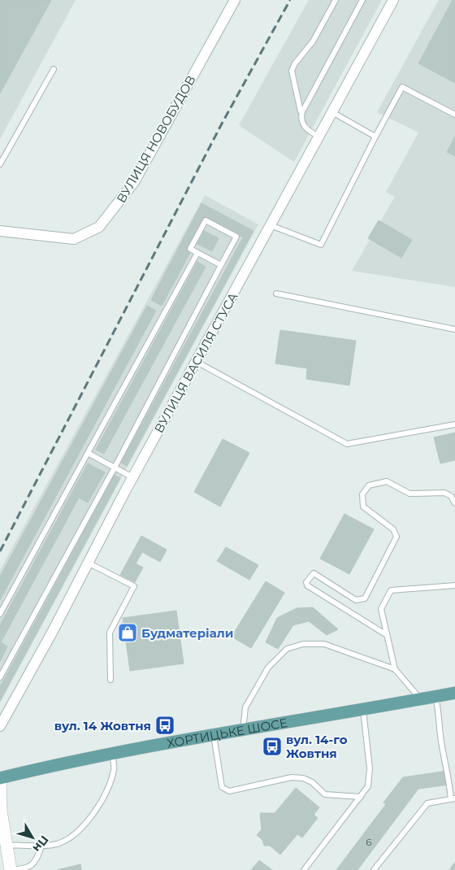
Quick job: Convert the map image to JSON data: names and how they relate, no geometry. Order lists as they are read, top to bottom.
{
  "streets": {
    "main road": ["ХОРТИЦЬКЕ ШОСЕ"],
    "street": ["ВУЛИЦЯ НОВОБУДОВ", "ВУЛИЦЯ ВАСИЛЯ СТУСА"]
  },
  "places": {
    "shop": ["Будматеріали"],
    "bus stop": ["вул. 14 Жовтня", "вул. 14-го Жовтня"]
  },
  "house_numbers": ["6"],
  "north": "bottom right"
}
